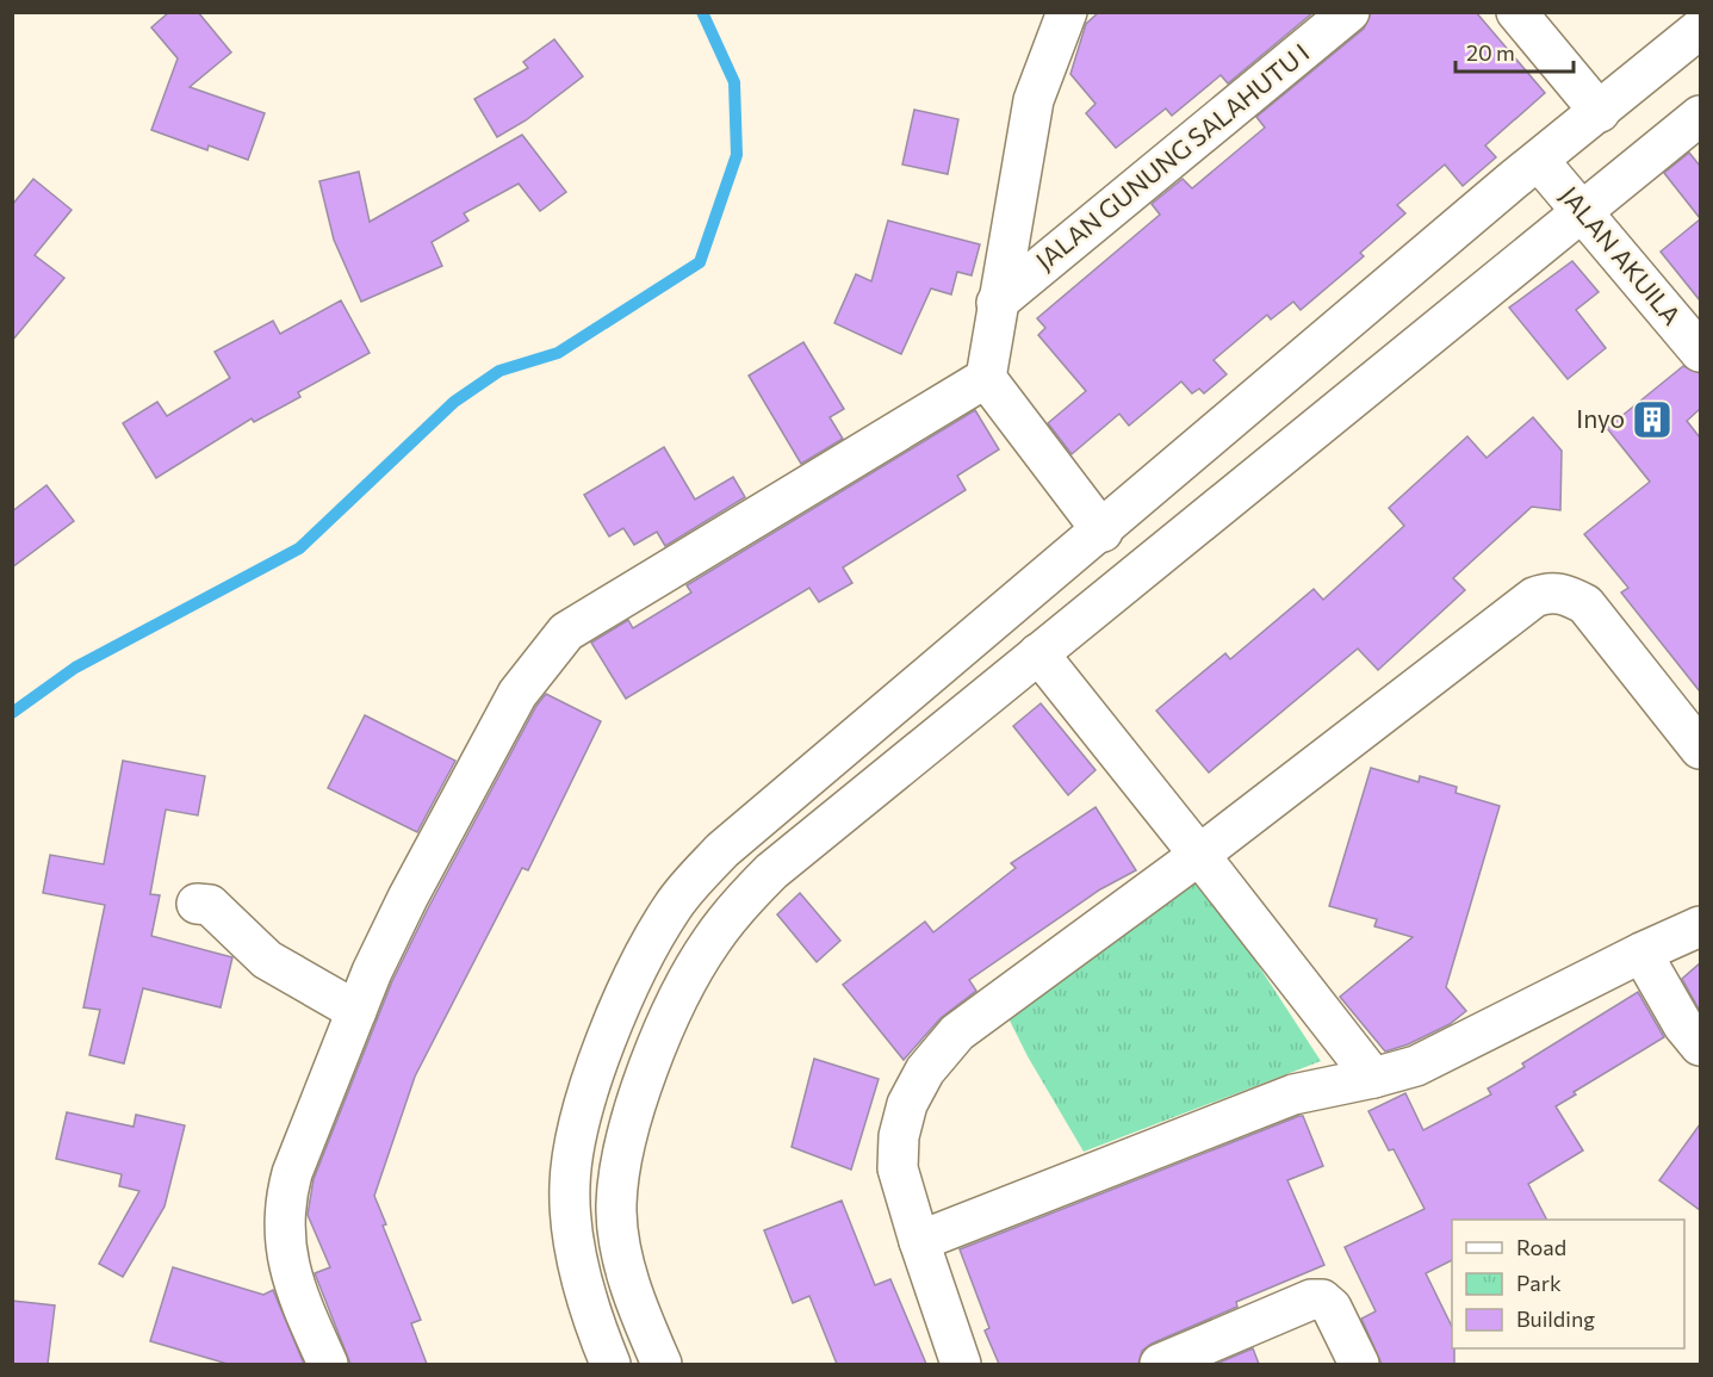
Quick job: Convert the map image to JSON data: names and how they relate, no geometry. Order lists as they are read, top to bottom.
{
  "streets": {
    "street": ["JALAN GUNUNG SALAHUTU I", "JALAN AKUILA"]
  },
  "places": {
    "building": ["Inyo"]
  },
  "legend": ["Road", "Park", "Building"],
  "scale_bar": "20 m"
}
